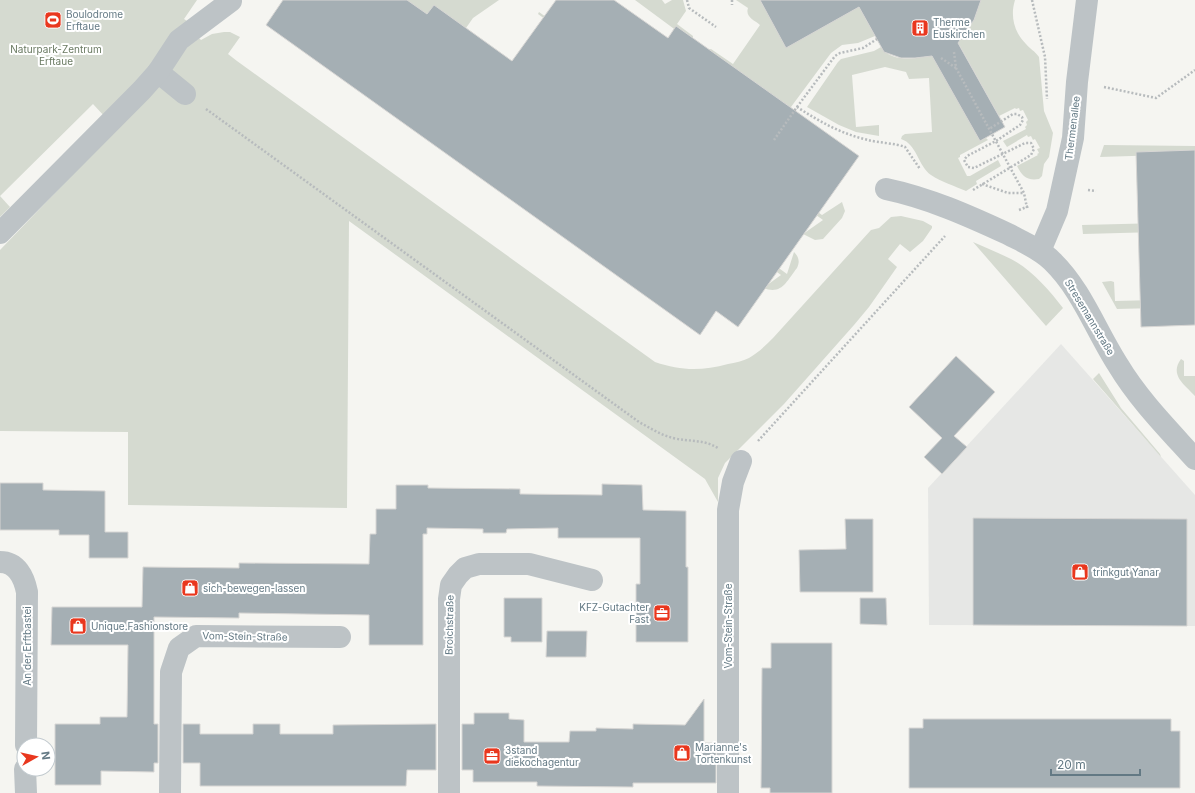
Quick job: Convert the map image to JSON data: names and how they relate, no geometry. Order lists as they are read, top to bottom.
{
  "streets": {
    "street": [
      "Thermenallee",
      "Stresemannstraße",
      "Broichstraße",
      "Vom-Stein-Straße",
      "An der Erftbastei"
    ]
  },
  "crossings": [
    ["Thermenallee", "Stresemannstraße"]
  ],
  "parks": ["Naturpark-Zentrum Erftaue"],
  "places": {
    "sports": ["Boulodrome Erftaue"],
    "building": ["Therme Euskirchen"],
    "shop": [
      "trinkgut Yanar",
      "sich-bewegen-lassen",
      "Unique.Fashionstore",
      "Marianne's Tortenkunst"
    ],
    "office": ["KFZ-Gutachter Fast", "3stand diekochagentur"]
  },
  "scale_bar": "20 m",
  "north": "right"
}
